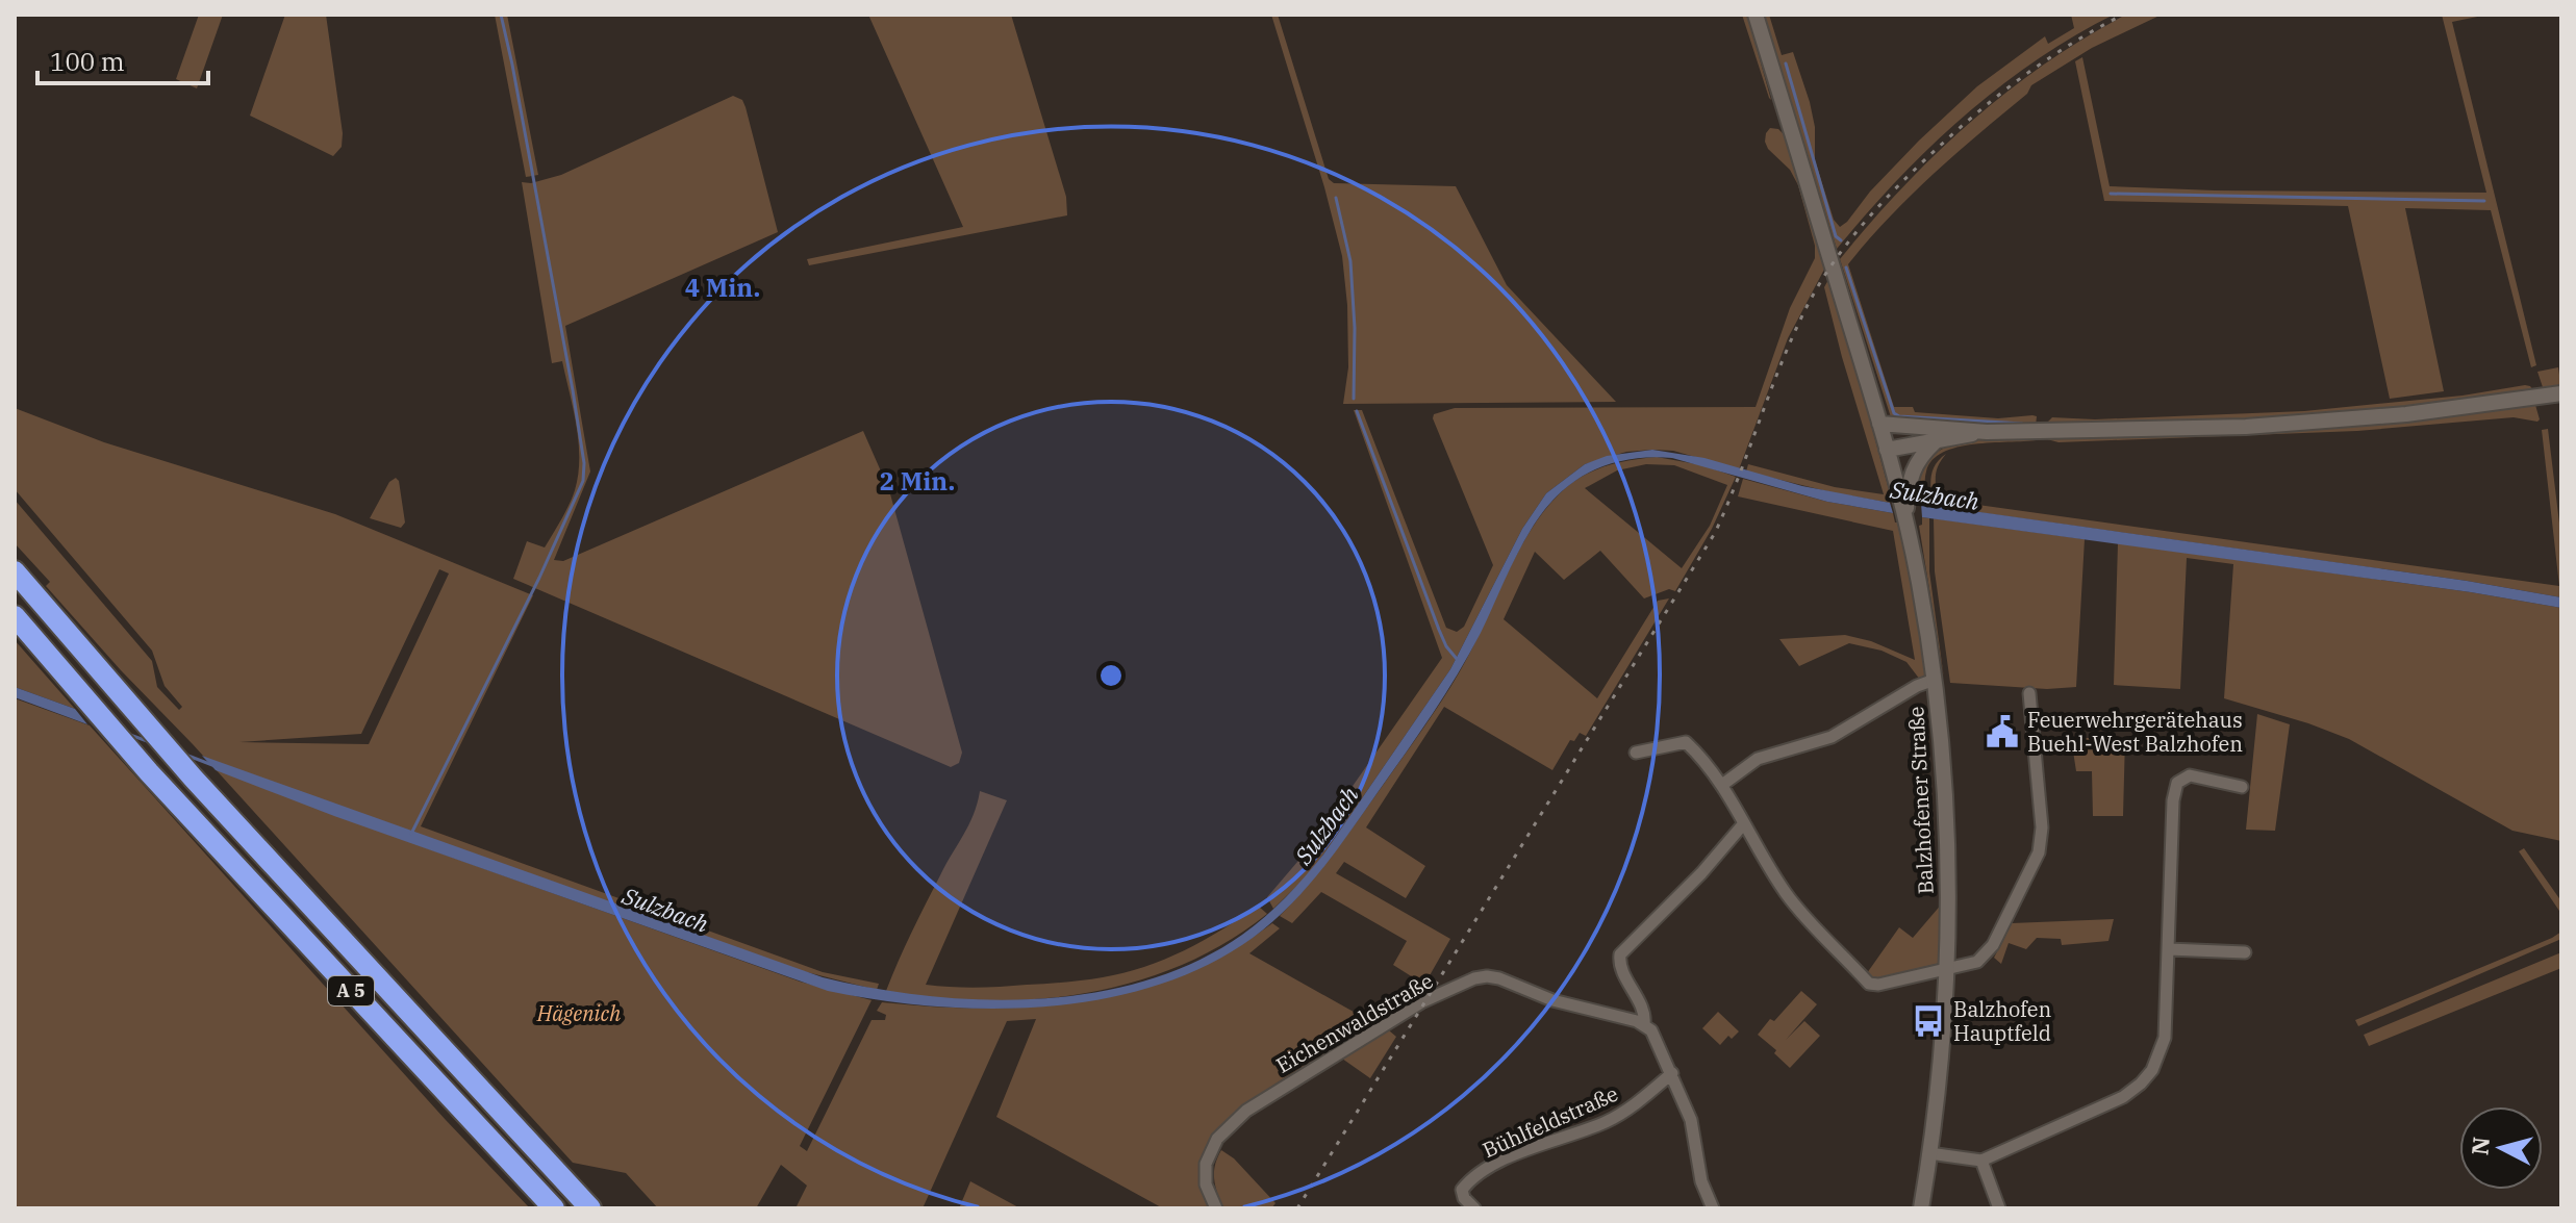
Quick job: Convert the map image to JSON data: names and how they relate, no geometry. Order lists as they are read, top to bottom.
{
  "streets": {
    "highway": ["A 5"],
    "street": ["Balzhofener Straße", "Eichenwaldstraße", "Bühlfeldstraße"]
  },
  "water": ["Sulzbach"],
  "parks": ["Hägenich"],
  "places": {
    "public building": ["Feuerwehrgerätehaus Buehl-West Balzhofen"],
    "bus stop": ["Balzhofen Hauptfeld"]
  },
  "scale_bar": "100 m",
  "north": "left",
  "rings": ["4 Min.", "2 Min."]
}
